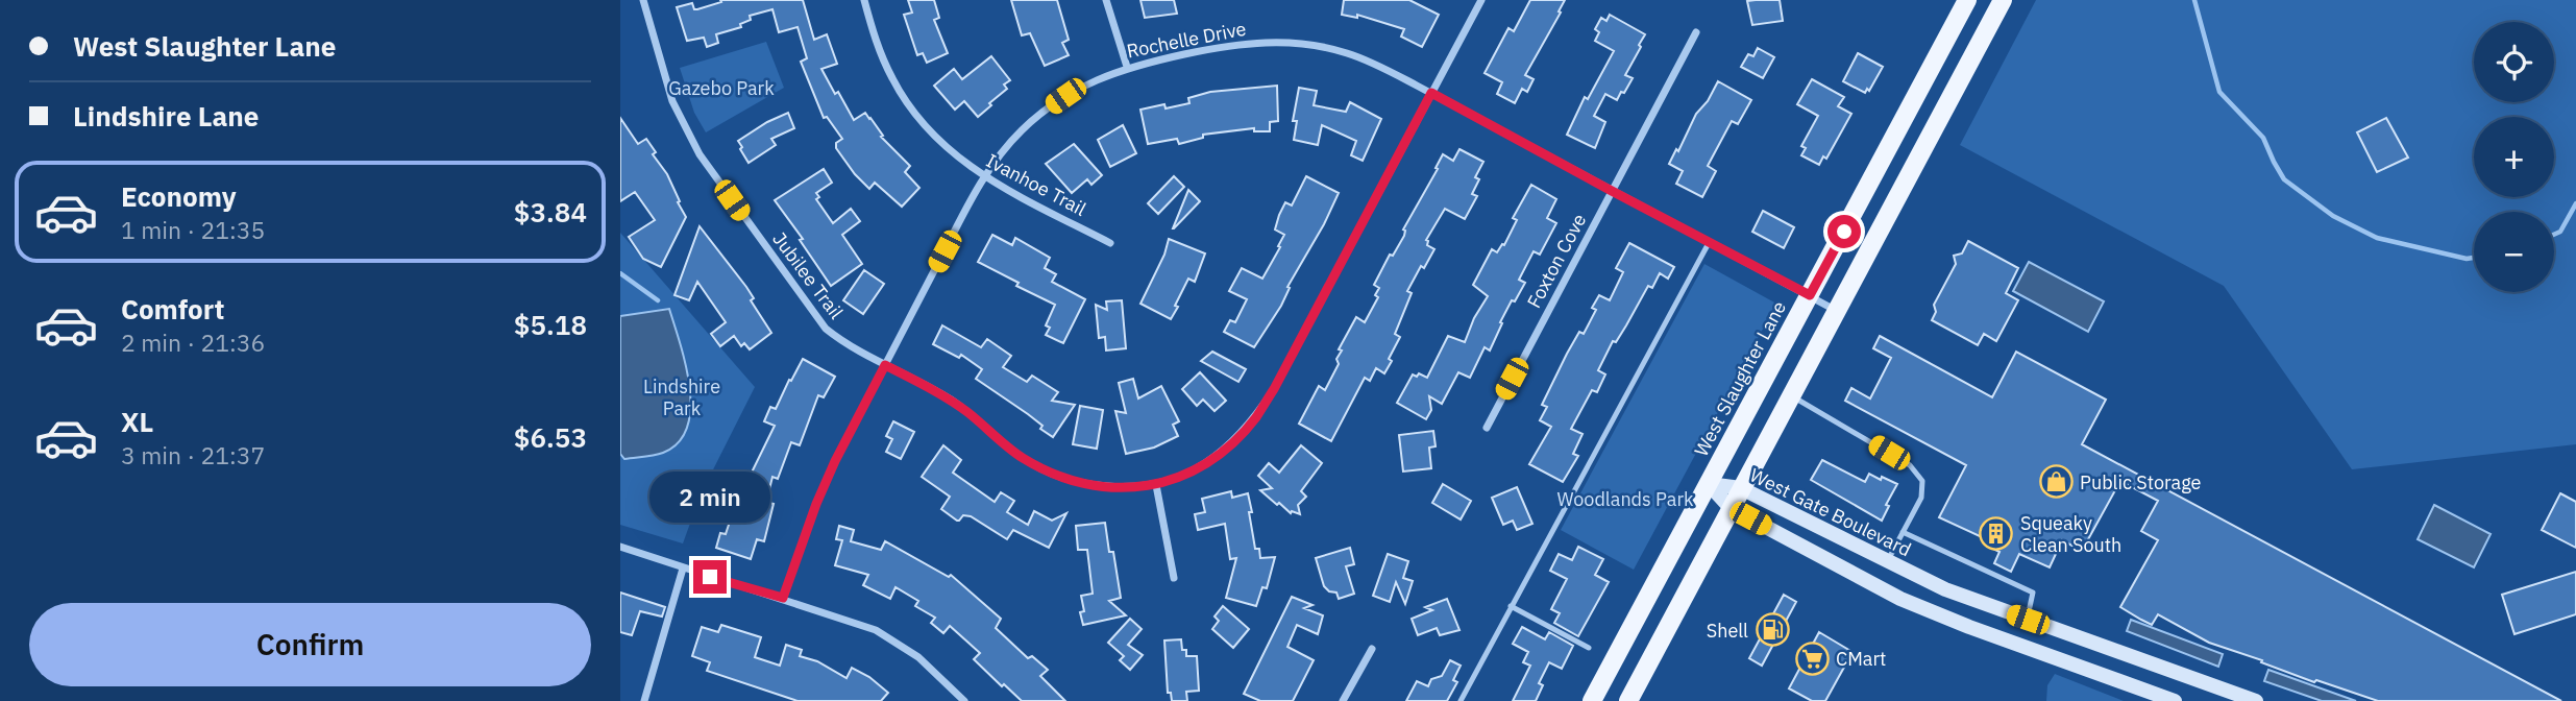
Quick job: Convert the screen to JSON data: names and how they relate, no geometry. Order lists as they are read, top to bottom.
{
  "streets": {
    "main road": ["West Slaughter Lane", "West Gate Boulevard"],
    "street": [
      "Rochelle Drive",
      "Ivanhoe Trail",
      "Foxton Cove",
      "Jubilee Trail"
    ]
  },
  "crossings": [
    ["Rochelle Drive", "Ivanhoe Trail"],
    ["Rochelle Drive", "Foxton Cove"],
    ["Rochelle Drive", "Jubilee Trail"],
    ["Rochelle Drive", "West Slaughter Lane"],
    ["West Slaughter Lane", "West Gate Boulevard"]
  ],
  "parks": ["Gazebo Park", "Lindshire Park", "Woodlands Park"],
  "places": {
    "shop": ["Public Storage"],
    "building": ["Squeaky Clean South"],
    "fuel station": ["Shell"],
    "supermarket": ["CMart"]
  },
  "page": {
    "banner": ["West Slaughter Lane", "Lindshire Lane"],
    "map_buttons": ["+", "−"],
    "list": [
      {
        "name": "Economy",
        "note": "1 min · 21:35",
        "value": "$3.84"
      },
      {
        "name": "Comfort",
        "note": "2 min · 21:36",
        "value": "$5.18"
      },
      {
        "name": "XL",
        "note": "3 min · 21:37",
        "value": "$6.53"
      }
    ],
    "bubble": "2 min",
    "buttons": "Confirm"
  }
}
